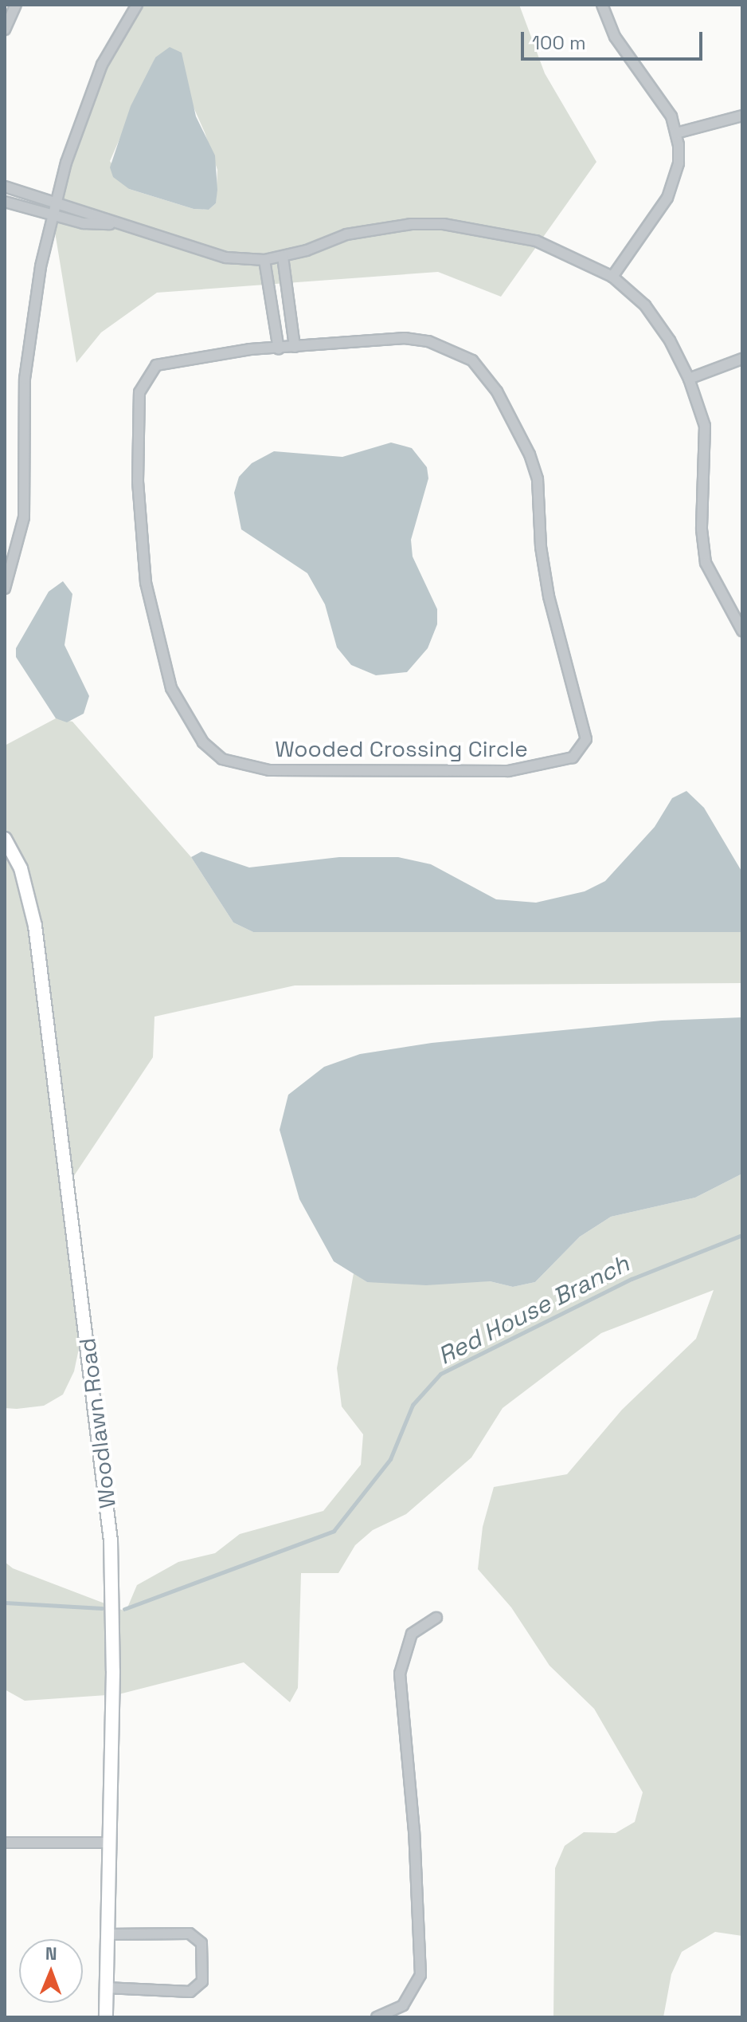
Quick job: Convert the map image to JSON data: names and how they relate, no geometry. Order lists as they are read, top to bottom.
{
  "streets": {
    "street": ["Wooded Crossing Circle", "Woodlawn Road"]
  },
  "water": ["Red House Branch"],
  "scale_bar": "100 m",
  "north": "top"
}
